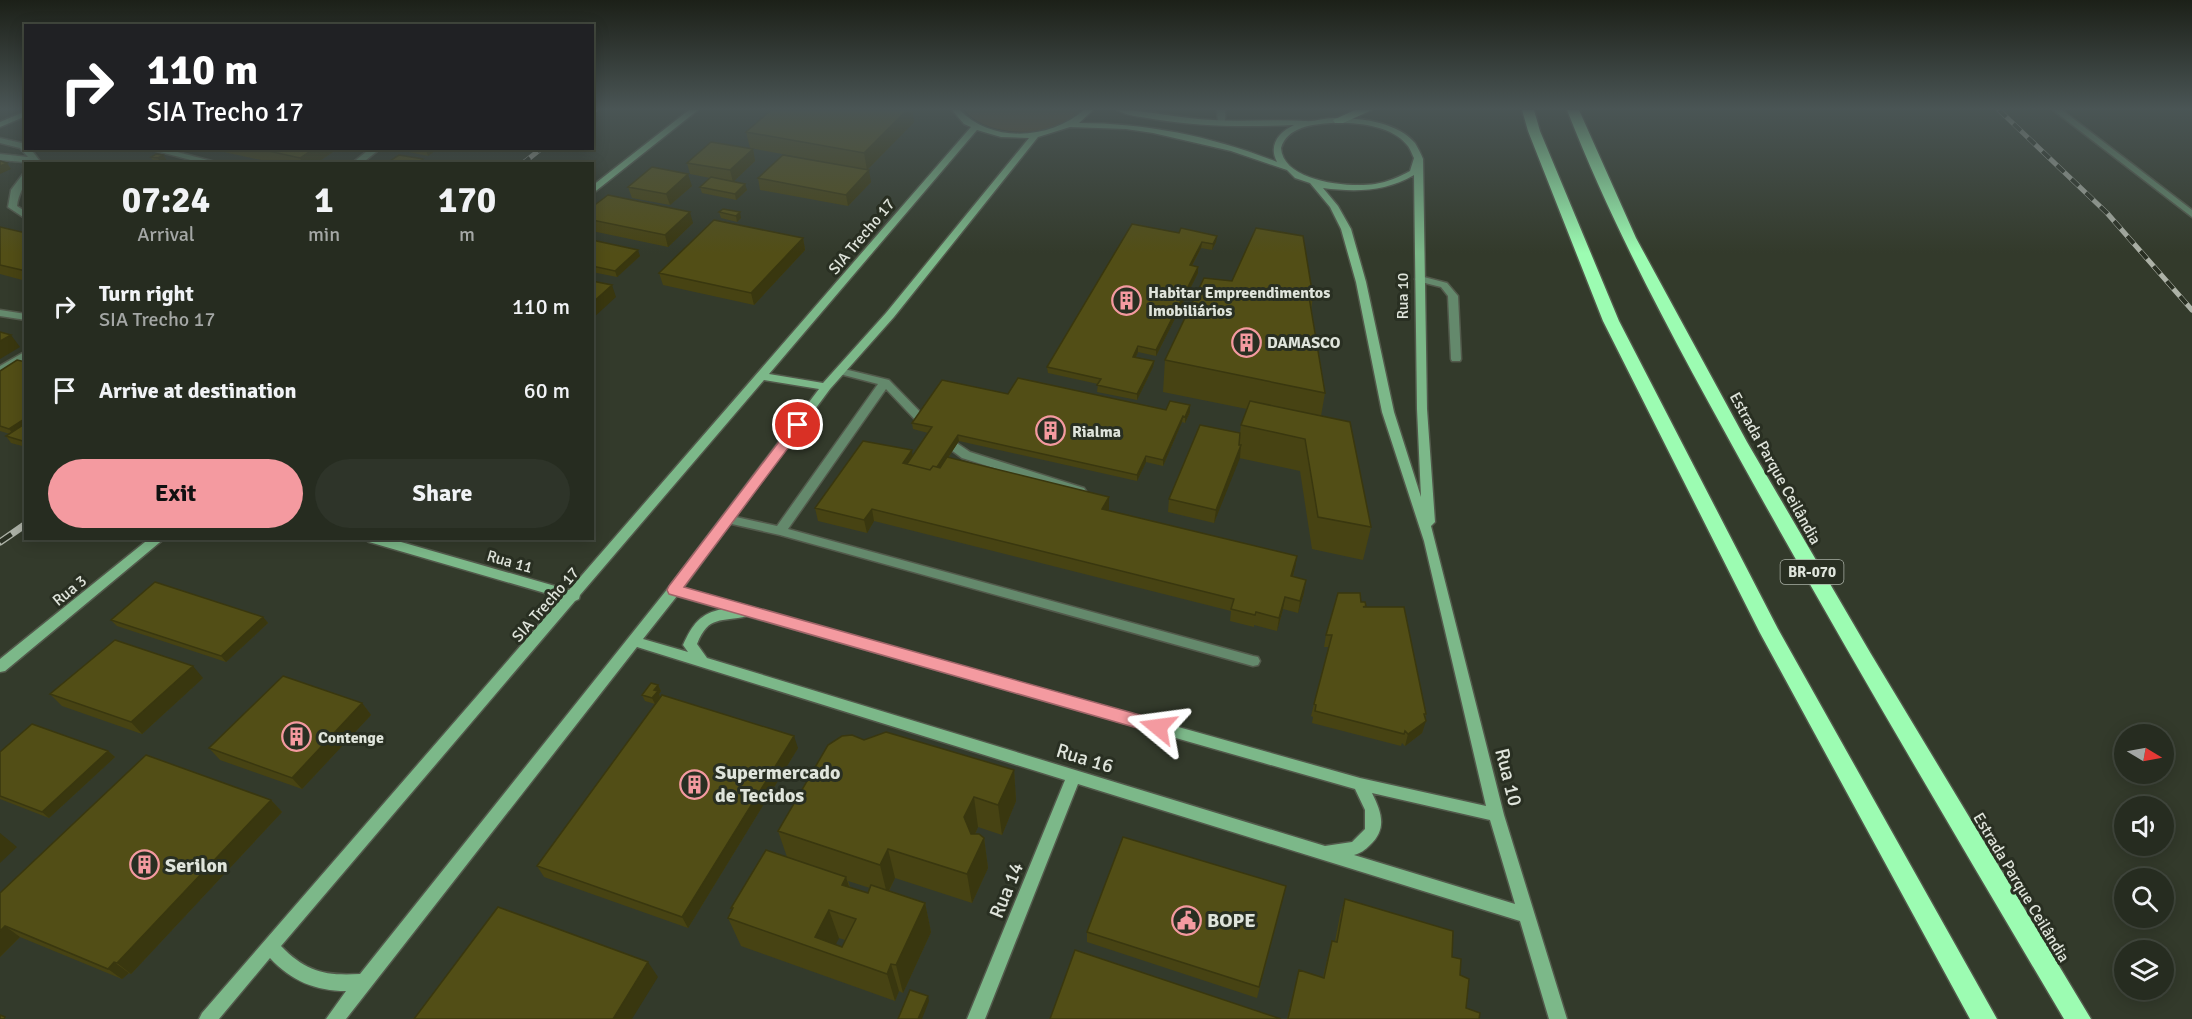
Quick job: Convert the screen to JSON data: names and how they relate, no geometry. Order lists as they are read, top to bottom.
{
  "streets": {
    "highway": ["Estrada Parque Ceilândia", "BR-070"],
    "street": [
      "SIA Trecho 17",
      "Rua 10",
      "Rua 11",
      "Rua 3",
      "Rua 16",
      "Rua 14"
    ]
  },
  "crossings": [
    ["SIA Trecho 17", "Rua 11"],
    ["Rua 10", "Rua 16"],
    ["Rua 16", "Rua 14"]
  ],
  "places": {
    "building": [
      "Habitar Empreendimentos Imobiliários",
      "DAMASCO",
      "Rialma",
      "Contenge",
      "Supermercado de Tecidos",
      "Serilon"
    ],
    "public building": ["BOPE"]
  },
  "north": "right",
  "page": {
    "turn": ["110 m", "SIA Trecho 17"],
    "eta": [
      "07:24",
      "Arrival",
      "1",
      "min",
      "170",
      "m"
    ],
    "list": [
      {
        "name": "Turn right",
        "note": "SIA Trecho 17",
        "value": "110 m"
      },
      {
        "name": "Arrive at destination",
        "value": "60 m"
      }
    ],
    "buttons": ["Exit", "Share"]
  }
}
